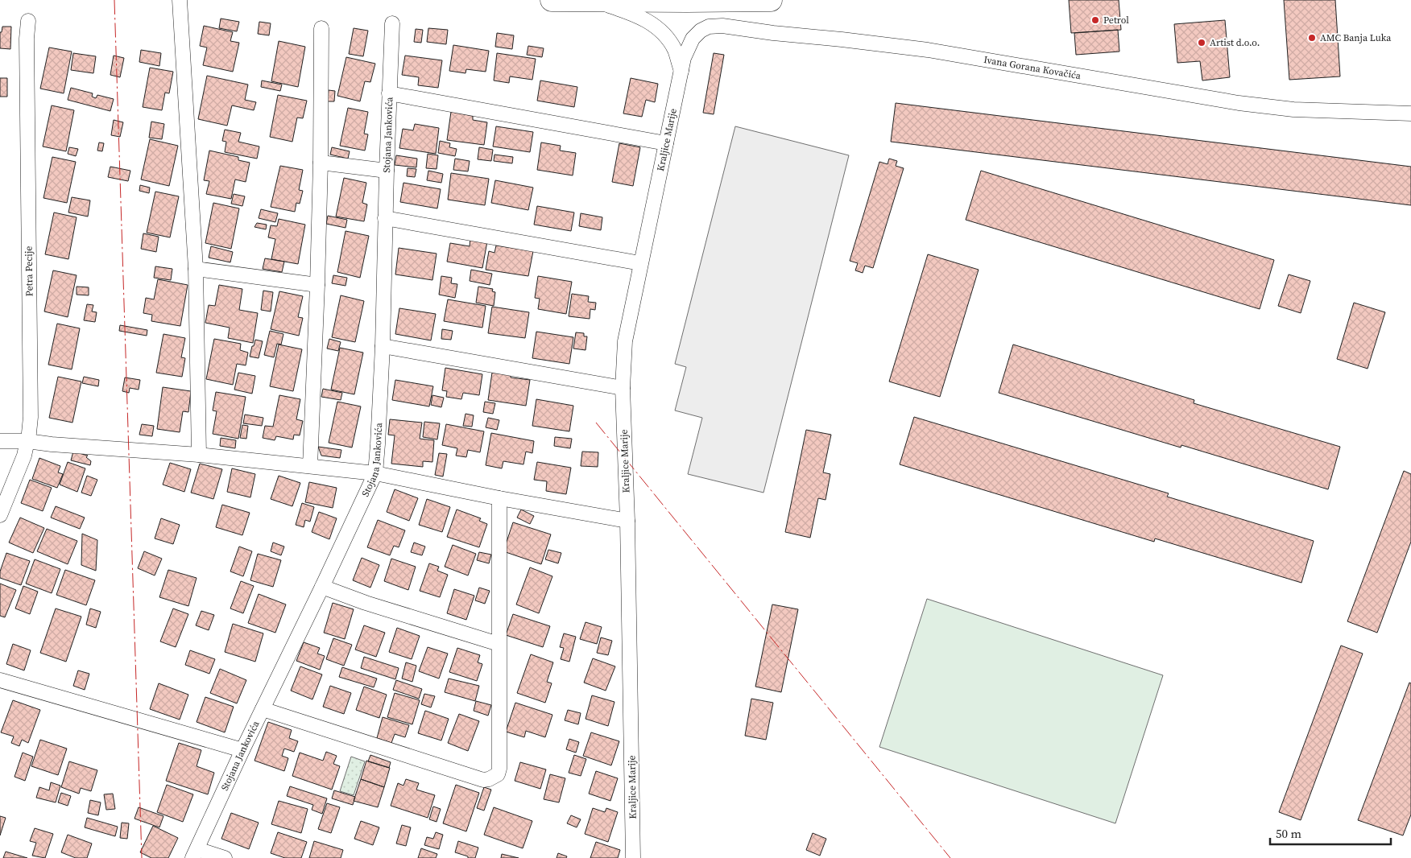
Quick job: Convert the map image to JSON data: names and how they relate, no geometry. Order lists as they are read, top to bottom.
{
  "streets": {
    "street": [
      "Ivana Gorana Kovačića",
      "Stojana Jankovića",
      "Kraljice Marije",
      "Petra Pecije"
    ]
  },
  "crossings": [
    ["Ivana Gorana Kovačića", "Kraljice Marije"]
  ],
  "places": ["Petrol", "AMC Banja Luka", "Artist d.o.o."],
  "scale_bar": "50 m"
}
